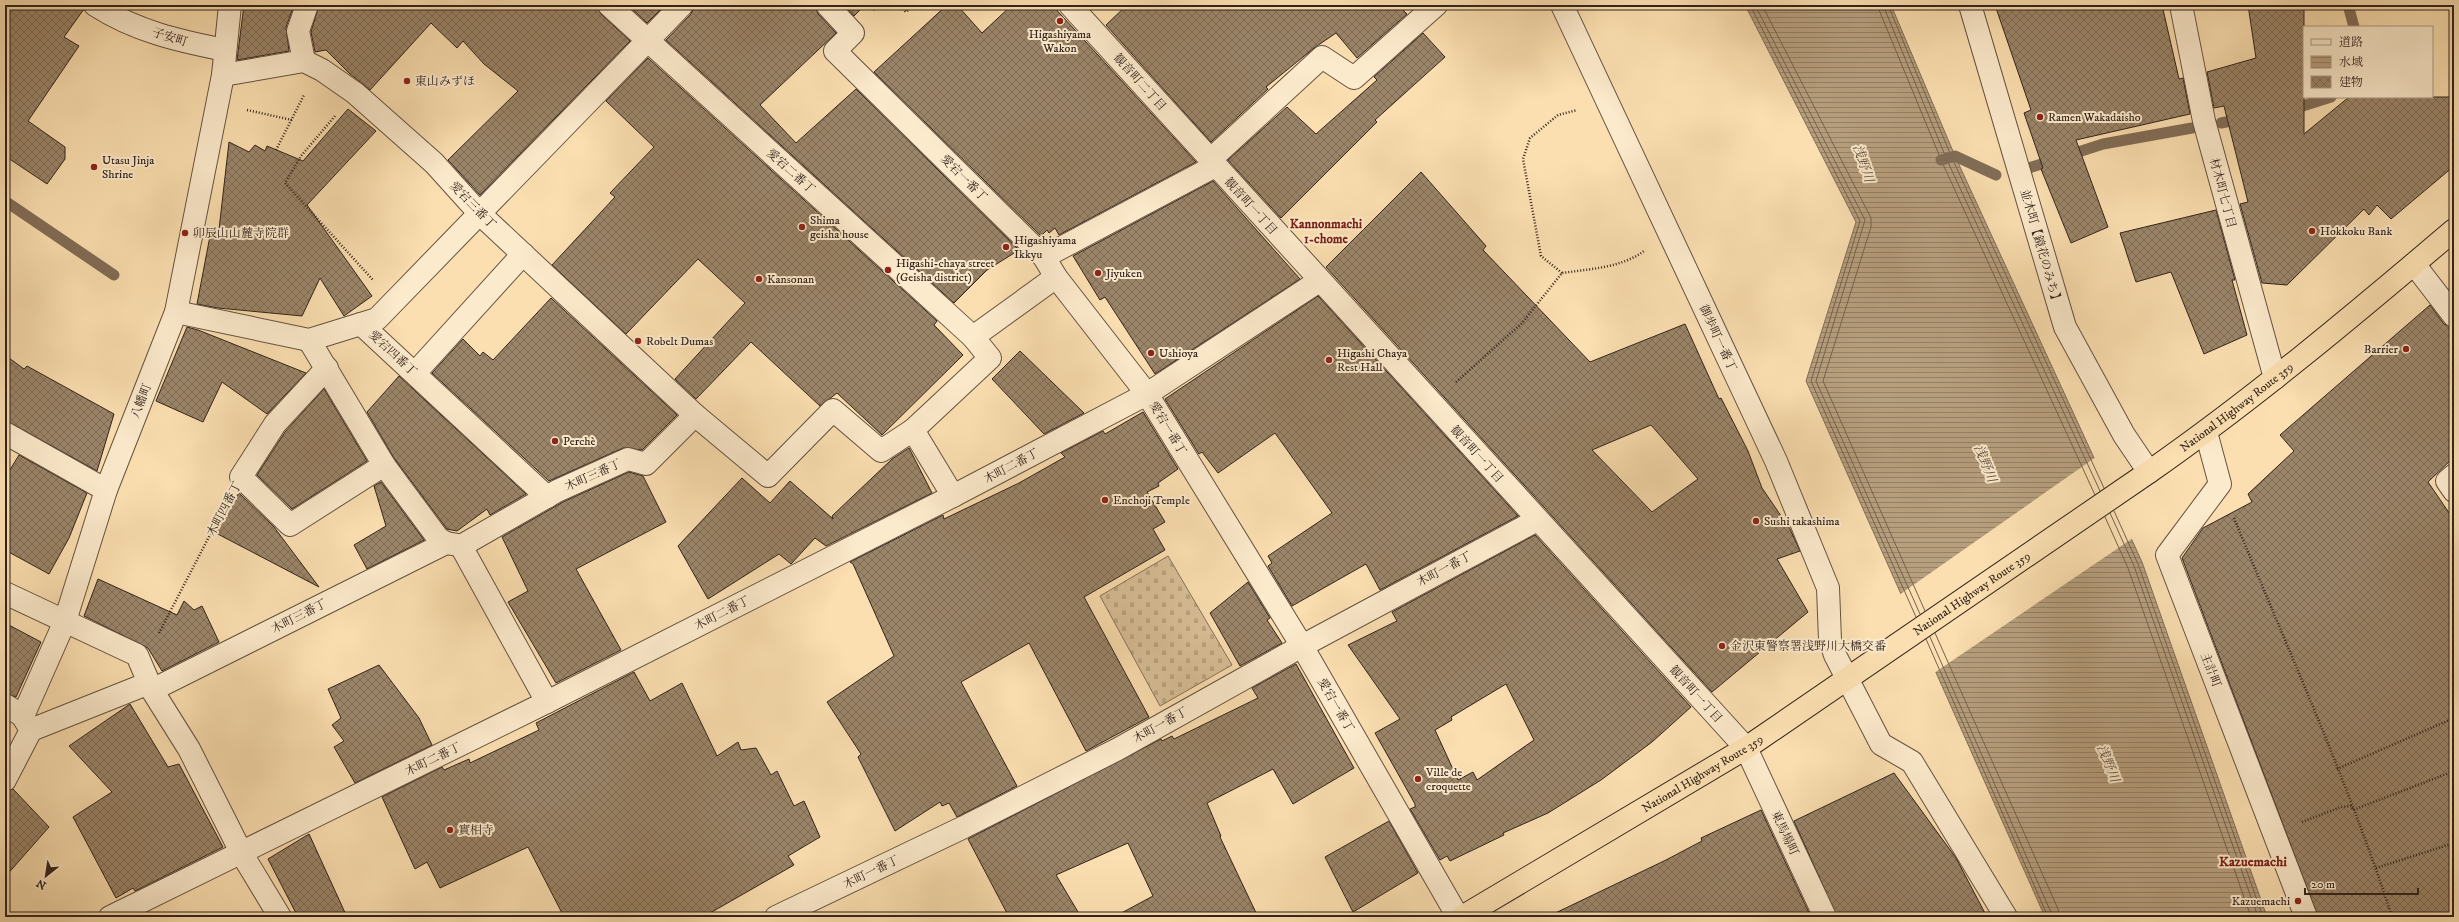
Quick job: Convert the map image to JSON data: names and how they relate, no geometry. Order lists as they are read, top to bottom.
{
  "streets": {
    "highway": ["National Highway Route 359"],
    "street": [
      "子安町",
      "観音町二丁目",
      "愛宕二番丁",
      "愛宕一番丁",
      "材木町七丁目",
      "愛宕三番丁",
      "観音町一丁目",
      "並木町【鏡花のみち】",
      "御歩町一番丁",
      "愛宕四番丁",
      "八幡町",
      "木町二番丁",
      "木町三番丁",
      "木町四番丁",
      "木町一番丁",
      "主計町",
      "東馬場町"
    ]
  },
  "crossings": [
    ["観音町二丁目", "観音町一丁目"],
    ["愛宕二番丁", "愛宕三番丁"],
    ["愛宕一番丁", "木町二番丁"],
    ["愛宕一番丁", "木町一番丁"],
    ["材木町七丁目", "National Highway Route 359"],
    ["愛宕三番丁", "木町三番丁"],
    ["観音町一丁目", "National Highway Route 359"],
    ["観音町一丁目", "木町二番丁"],
    ["観音町一丁目", "木町一番丁"],
    ["観音町一丁目", "東馬場町"],
    ["並木町【鏡花のみち】", "National Highway Route 359"],
    ["御歩町一番丁", "National Highway Route 359"],
    ["愛宕四番丁", "八幡町"],
    ["愛宕四番丁", "木町三番丁"],
    ["八幡町", "木町三番丁"],
    ["National Highway Route 359", "東馬場町"],
    ["木町三番丁", "木町四番丁"]
  ],
  "districts": ["Kannonmachi 1-chome", "Kazuemachi"],
  "water": ["浅野川"],
  "places": [
    "Higashiyama Wakon",
    "東山みずほ",
    "Ramen Wakadaisho",
    "Utasu Jinja Shrine",
    "Shima geisha house",
    "Hokkoku Bank",
    "卯辰山山麓寺院群",
    "Higashiyama Ikkyu",
    "Higashi-chaya street (Geisha district)",
    "Jiyuken",
    "Kansonan",
    "Robelt Dumas",
    "Barrier",
    "Ushioya",
    "Higashi Chaya Rest Hall",
    "Perchè",
    "Enchoji Temple",
    "Sushi takashima",
    "金沢東警察署浅野川大橋交番",
    "Ville de croquette",
    "實相寺",
    "Kazuemachi"
  ],
  "legend": ["道路", "水域", "建物"],
  "scale_bar": "20 m",
  "north": "bottom left"
}
